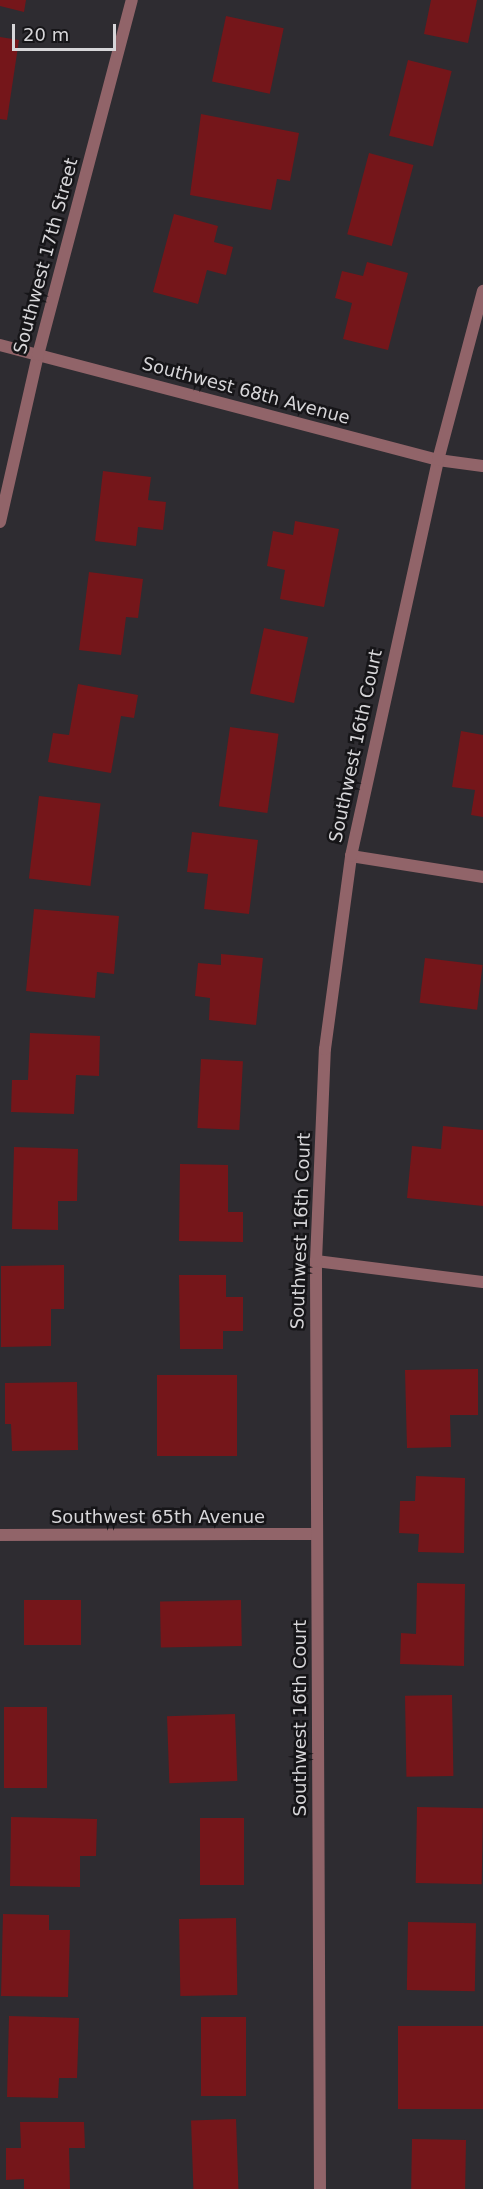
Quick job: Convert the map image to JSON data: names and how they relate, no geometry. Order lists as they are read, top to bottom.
{
  "streets": {
    "street": [
      "Southwest 17th Street",
      "Southwest 68th Avenue",
      "Southwest 16th Court",
      "Southwest 65th Avenue"
    ]
  },
  "crossings": [
    ["Southwest 17th Street", "Southwest 68th Avenue"],
    ["Southwest 68th Avenue", "Southwest 16th Court"],
    ["Southwest 16th Court", "Southwest 65th Avenue"]
  ],
  "scale_bar": "20 m"
}
